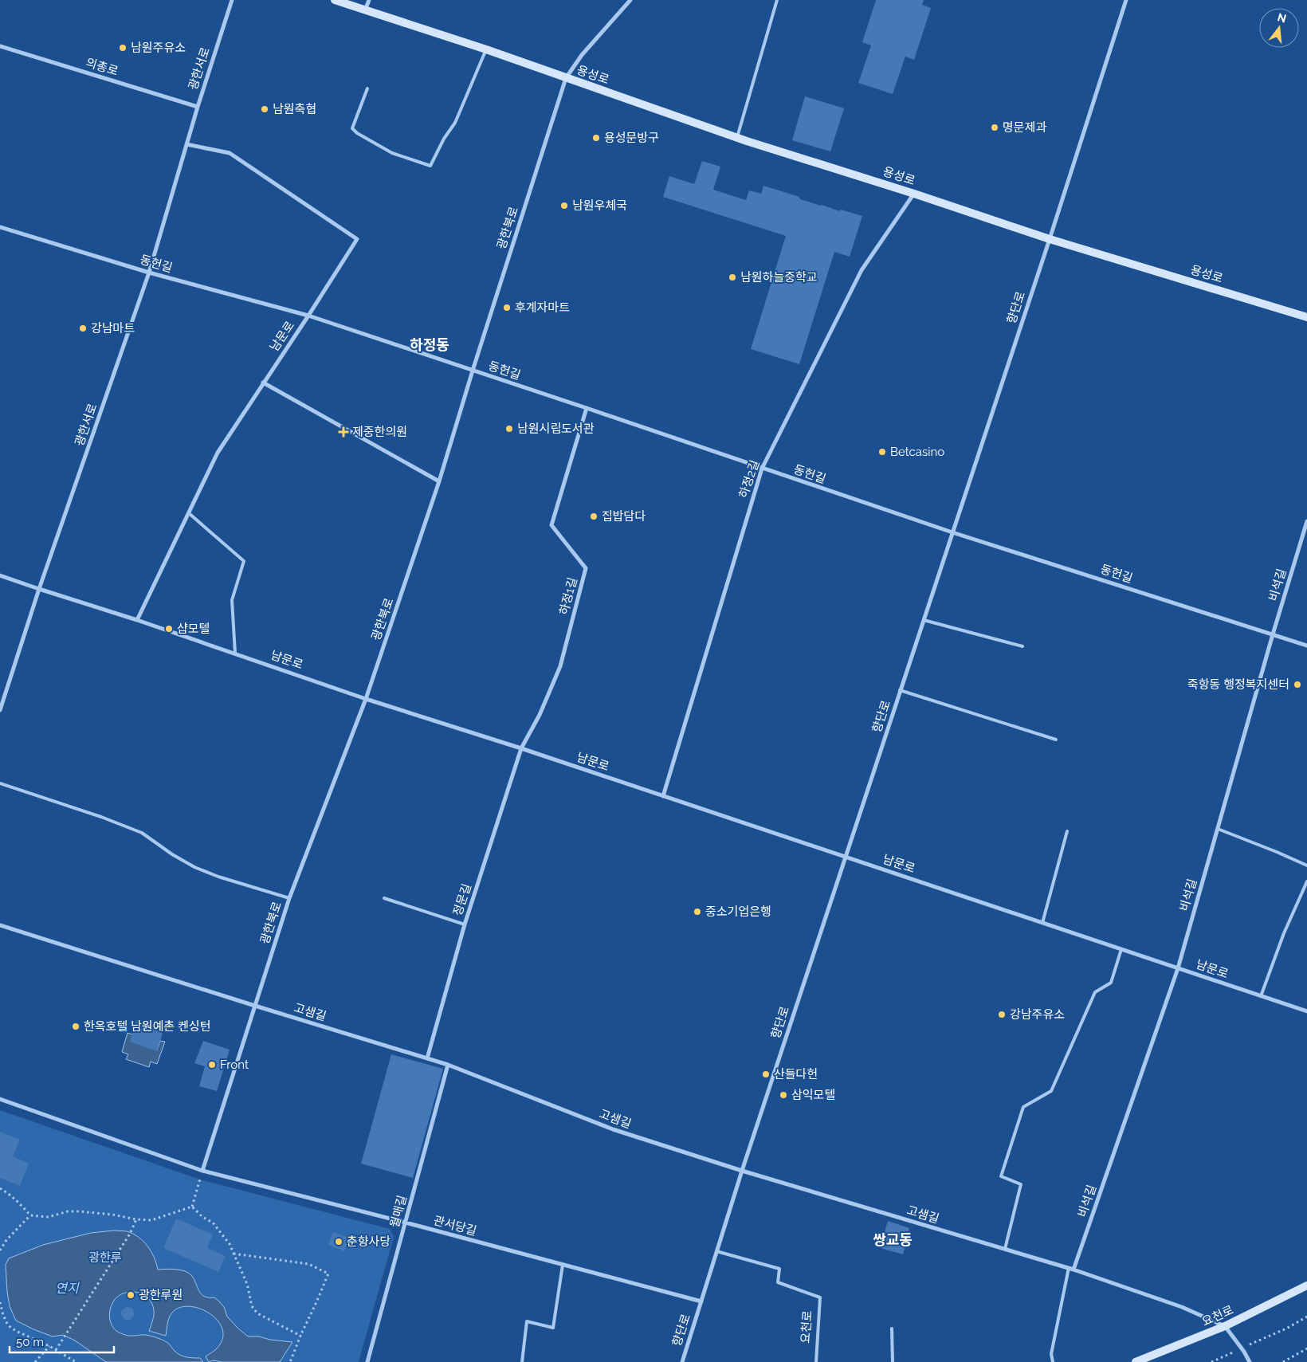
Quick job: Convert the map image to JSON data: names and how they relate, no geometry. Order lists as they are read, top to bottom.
{
  "streets": {
    "street": [
      "의총로",
      "광한서로",
      "용성로",
      "광한북로",
      "동헌길",
      "향단로",
      "남문로",
      "하정2길",
      "비석길",
      "하정1길",
      "정문길",
      "고샘길",
      "월매길",
      "관서당길",
      "요천로"
    ]
  },
  "crossings": [
    ["의총로", "광한서로"],
    ["광한서로", "동헌길"],
    ["광한서로", "남문로"],
    ["용성로", "광한북로"],
    ["용성로", "향단로"],
    ["용성로", "하정2길"],
    ["광한북로", "동헌길"],
    ["광한북로", "남문로"],
    ["광한북로", "고샘길"],
    ["광한북로", "관서당길"],
    ["동헌길", "향단로"],
    ["동헌길", "남문로"],
    ["동헌길", "하정2길"],
    ["동헌길", "비석길"],
    ["동헌길", "하정1길"],
    ["향단로", "남문로"],
    ["향단로", "고샘길"],
    ["향단로", "관서당길"],
    ["향단로", "요천로"],
    ["남문로", "하정2길"],
    ["남문로", "비석길"],
    ["남문로", "하정1길"],
    ["남문로", "정문길"],
    ["비석길", "고샘길"],
    ["하정1길", "정문길"],
    ["정문길", "고샘길"],
    ["고샘길", "월매길"],
    ["고샘길", "요천로"],
    ["월매길", "관서당길"]
  ],
  "districts": ["하정동", "쌍교동"],
  "water": ["연지"],
  "parks": ["광한루"],
  "places": {
    "other": [
      "남원주유소",
      "남원축협",
      "명문제과",
      "용성문방구",
      "남원우체국",
      "남원하늘중학교",
      "후계자마트",
      "강남마트",
      "남원시립도서관",
      "Betcasino",
      "집밥담다",
      "샵모텔",
      "죽항동 행정복지센터",
      "중소기업은행",
      "강남주유소",
      "한옥호텔 남원예촌 켄싱턴",
      "Front",
      "산들다헌",
      "삼익모텔",
      "춘향사당",
      "광한루원"
    ],
    "health": ["제중한의원"]
  },
  "scale_bar": "50 m",
  "north": "top"
}
